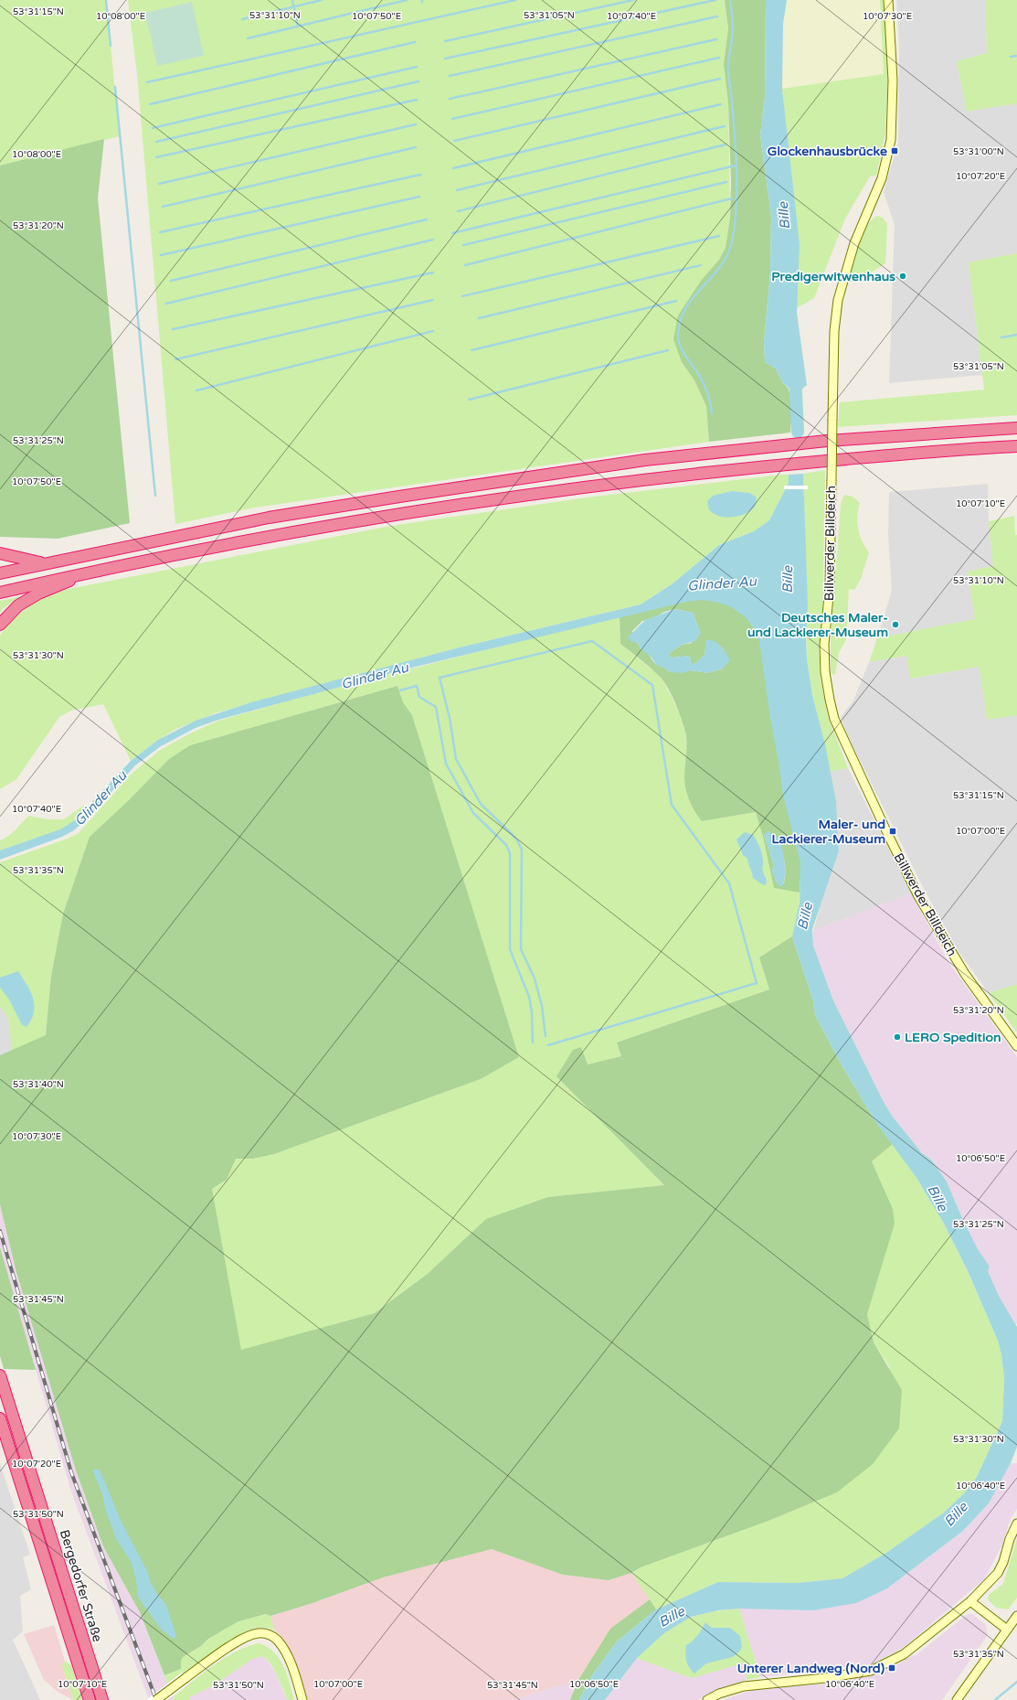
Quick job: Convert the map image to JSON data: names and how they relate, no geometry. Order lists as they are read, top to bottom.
{
  "streets": {
    "highway": ["Bergedorfer Straße"],
    "street": ["Billwerder Billdeich"]
  },
  "water": ["Bille", "Glinder Au"],
  "places": {
    "transit": ["Glockenhausbrücke", "Maler- und Lackierer-Museum", "Unterer Landweg (Nord)"],
    "other": ["Predigerwitwenhaus", "Deutsches Maler- und Lackierer-Museum", "LERO Spedition"]
  },
  "coordinates": [
    "53°31'15\"N",
    "53°31'10\"N",
    "53°31'05\"N",
    "10°08'00\"E",
    "10°07'50\"E",
    "10°07'40\"E",
    "10°07'30\"E",
    "53°31'00\"N",
    "10°07'20\"E",
    "53°31'20\"N",
    "53°31'25\"N",
    "10°07'10\"E",
    "53°31'30\"N",
    "10°07'00\"E",
    "53°31'35\"N",
    "53°31'40\"N",
    "10°06'50\"E",
    "53°31'45\"N",
    "10°06'40\"E",
    "53°31'50\"N"
  ]
}
